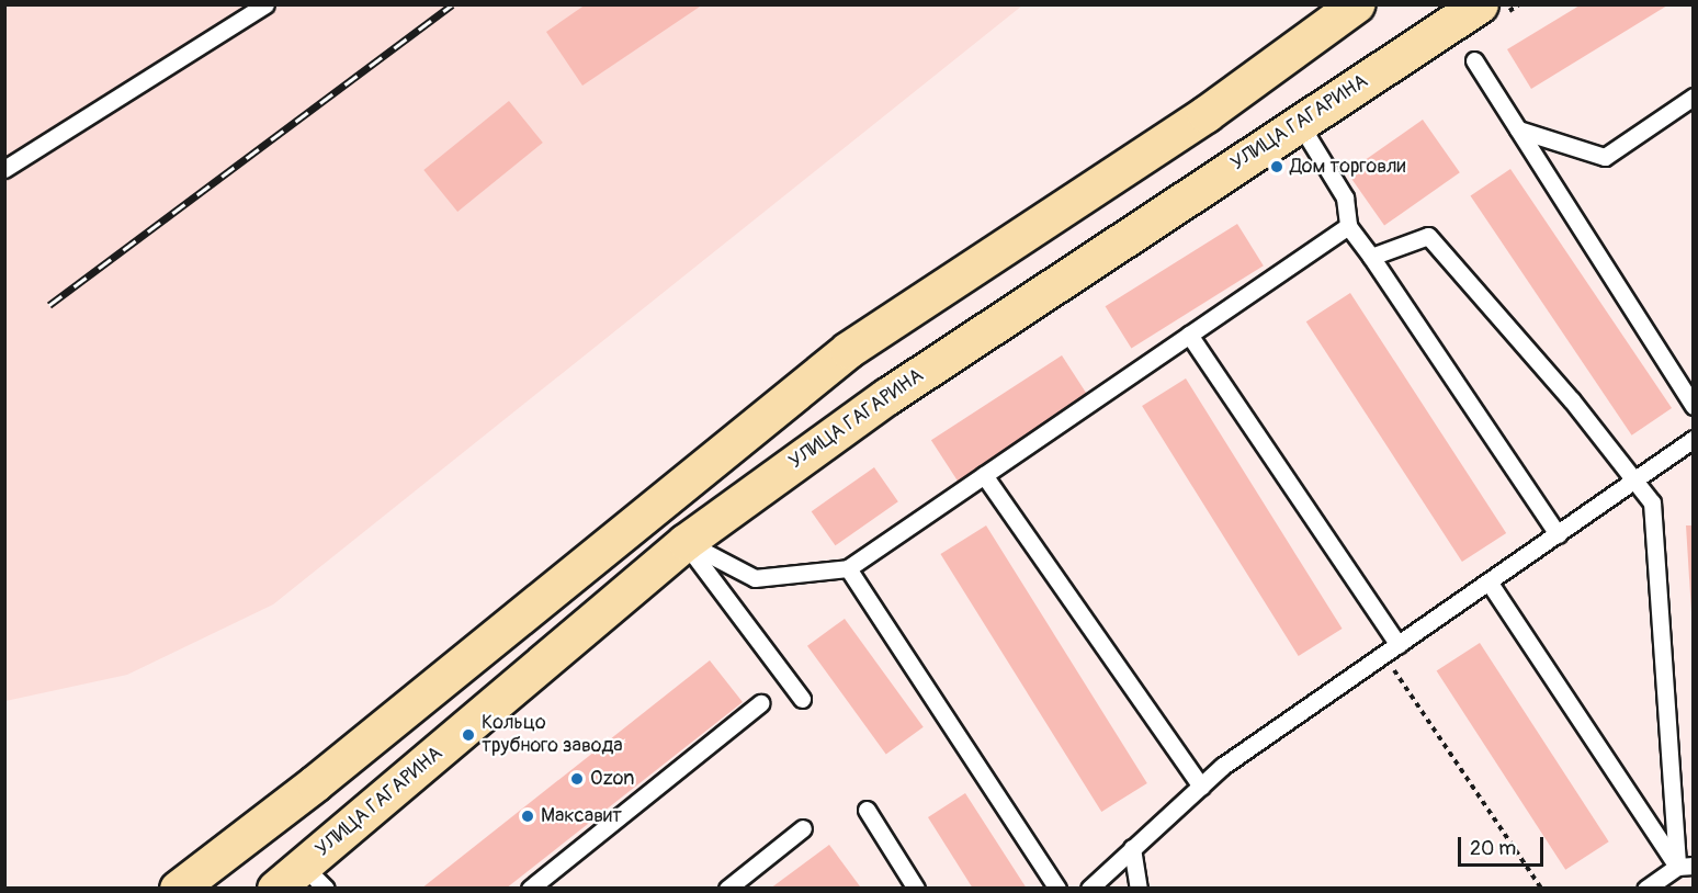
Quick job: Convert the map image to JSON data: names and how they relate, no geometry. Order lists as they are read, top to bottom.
{
  "streets": {
    "main road": ["УЛИЦА ГАГАРИНА"]
  },
  "places": [
    "Дом торговли",
    "Кольцо трубного завода",
    "Ozon",
    "Максавит"
  ],
  "scale_bar": "20 m"
}
